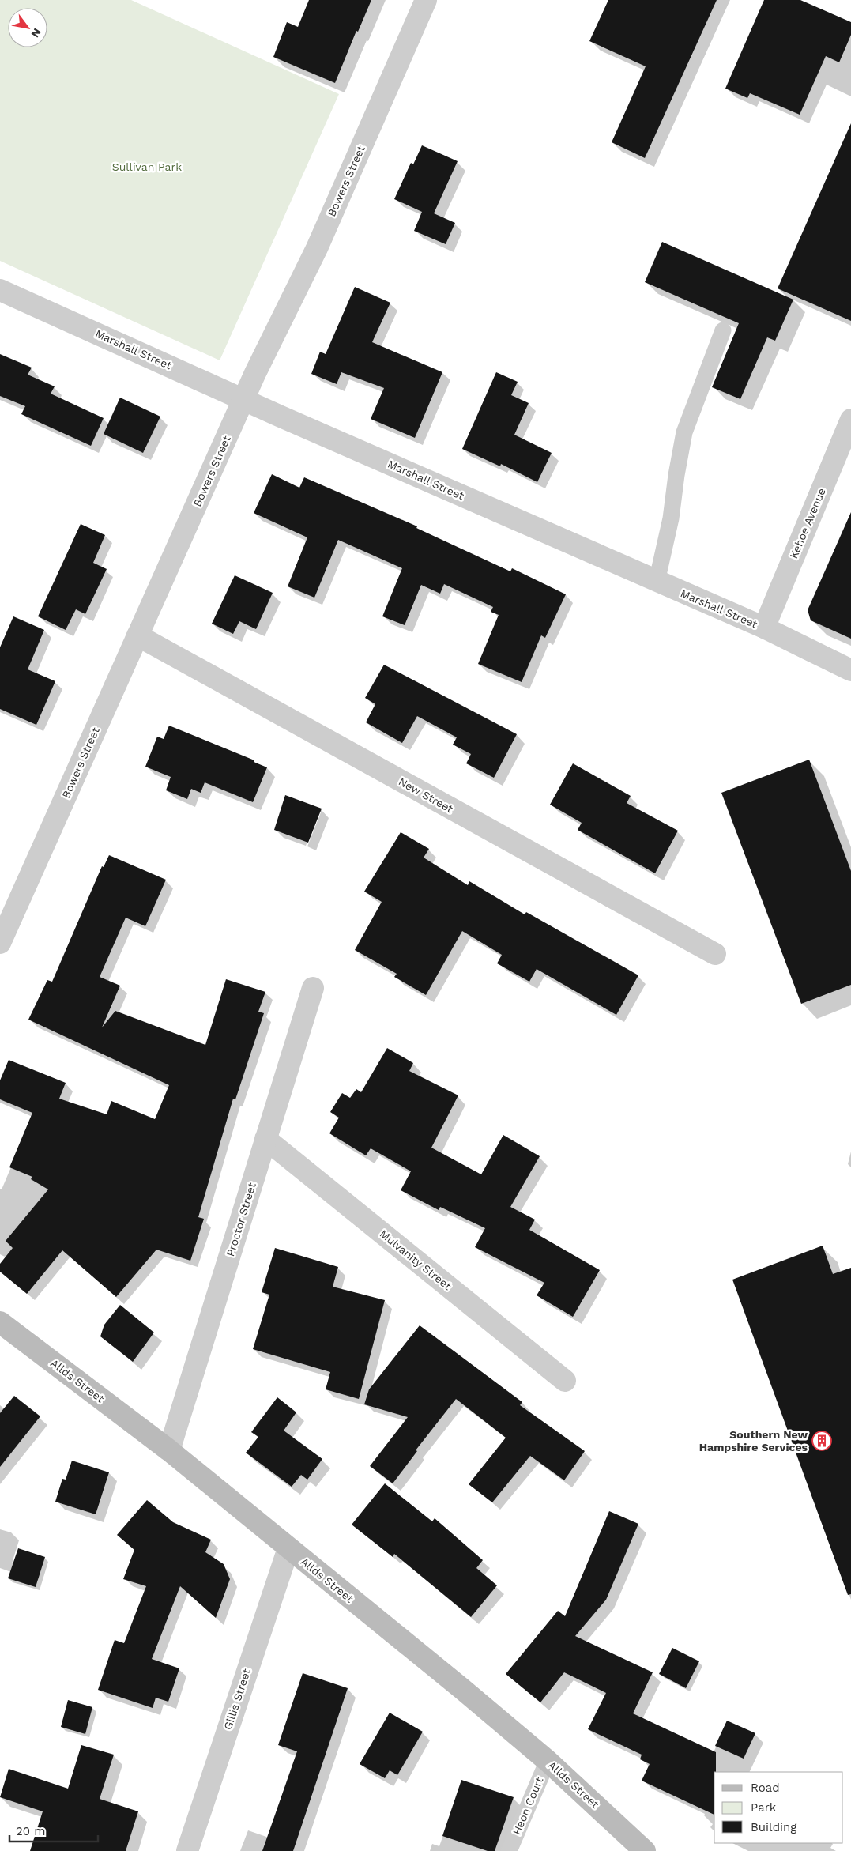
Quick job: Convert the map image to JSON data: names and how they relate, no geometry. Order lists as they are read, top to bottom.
{
  "streets": {
    "street": [
      "Bowers Street",
      "Marshall Street",
      "Kehoe Avenue",
      "New Street",
      "Proctor Street",
      "Mulvanity Street",
      "Allds Street",
      "Gillis Street"
    ],
    "lane": ["Heon Court"]
  },
  "crossings": [
    ["Bowers Street", "Marshall Street"],
    ["Bowers Street", "New Street"],
    ["Marshall Street", "Kehoe Avenue"],
    ["Proctor Street", "Mulvanity Street"],
    ["Proctor Street", "Allds Street"],
    ["Allds Street", "Gillis Street"],
    ["Allds Street", "Heon Court"]
  ],
  "parks": ["Sullivan Park"],
  "places": {
    "building": ["Southern New Hampshire Services"]
  },
  "legend": ["Road", "Park", "Building"],
  "scale_bar": "20 m",
  "north": "bottom right"
}
